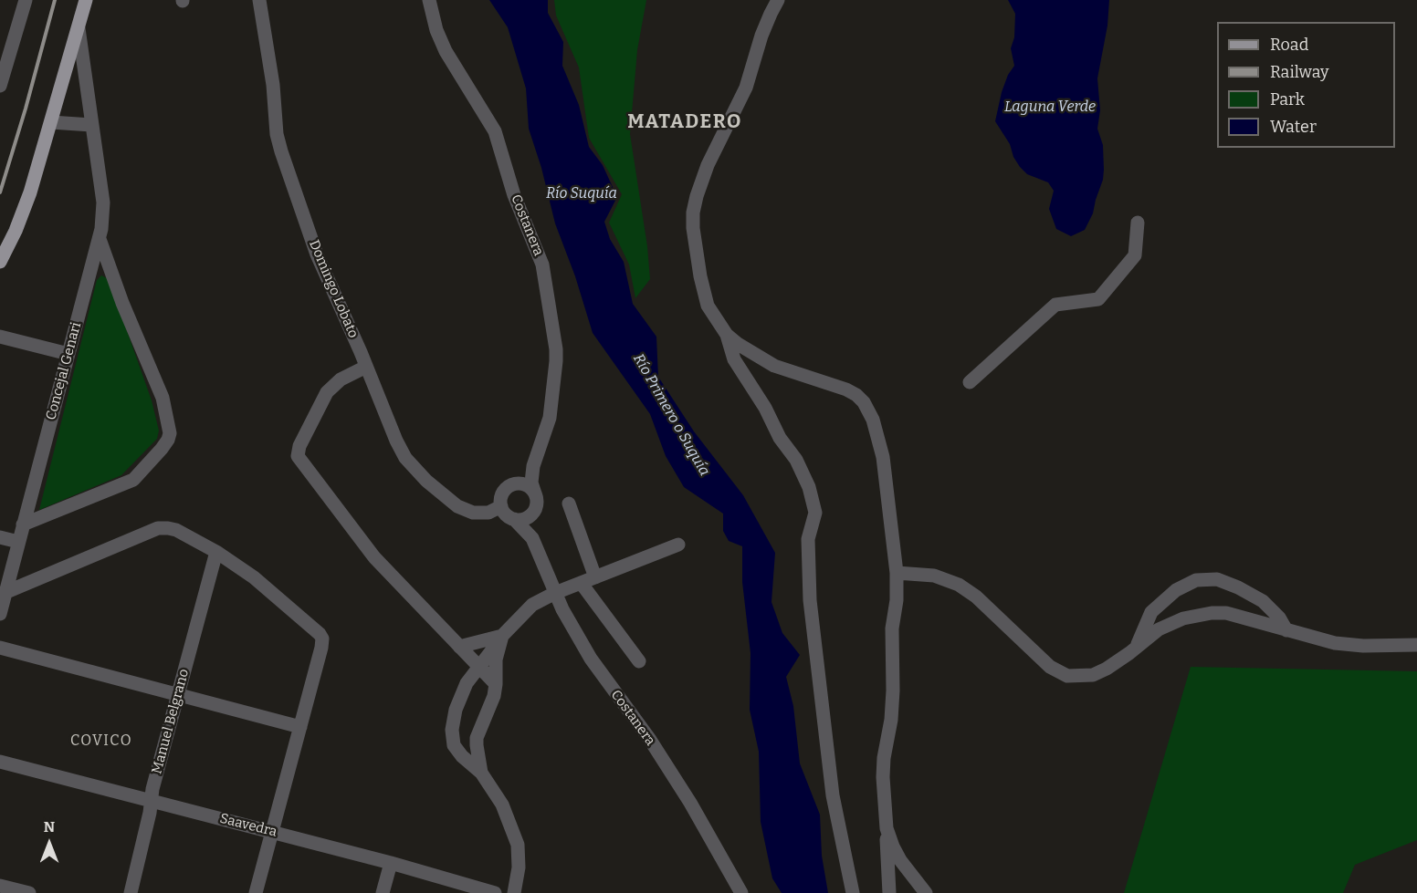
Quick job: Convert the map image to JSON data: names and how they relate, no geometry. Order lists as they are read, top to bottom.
{
  "streets": {
    "street": [
      "Costanera",
      "Domingo Lobato",
      "Concejal Genari",
      "Manuel Belgrano",
      "Saavedra"
    ]
  },
  "crossings": [
    ["Costanera", "Domingo Lobato"],
    ["Manuel Belgrano", "Saavedra"]
  ],
  "districts": ["MATADERO", "COVICO"],
  "water": ["Laguna Verde", "Río Suquía", "Río Primero o Suquía"],
  "legend": [
    "Road",
    "Railway",
    "Park",
    "Water"
  ],
  "north": "top"
}
